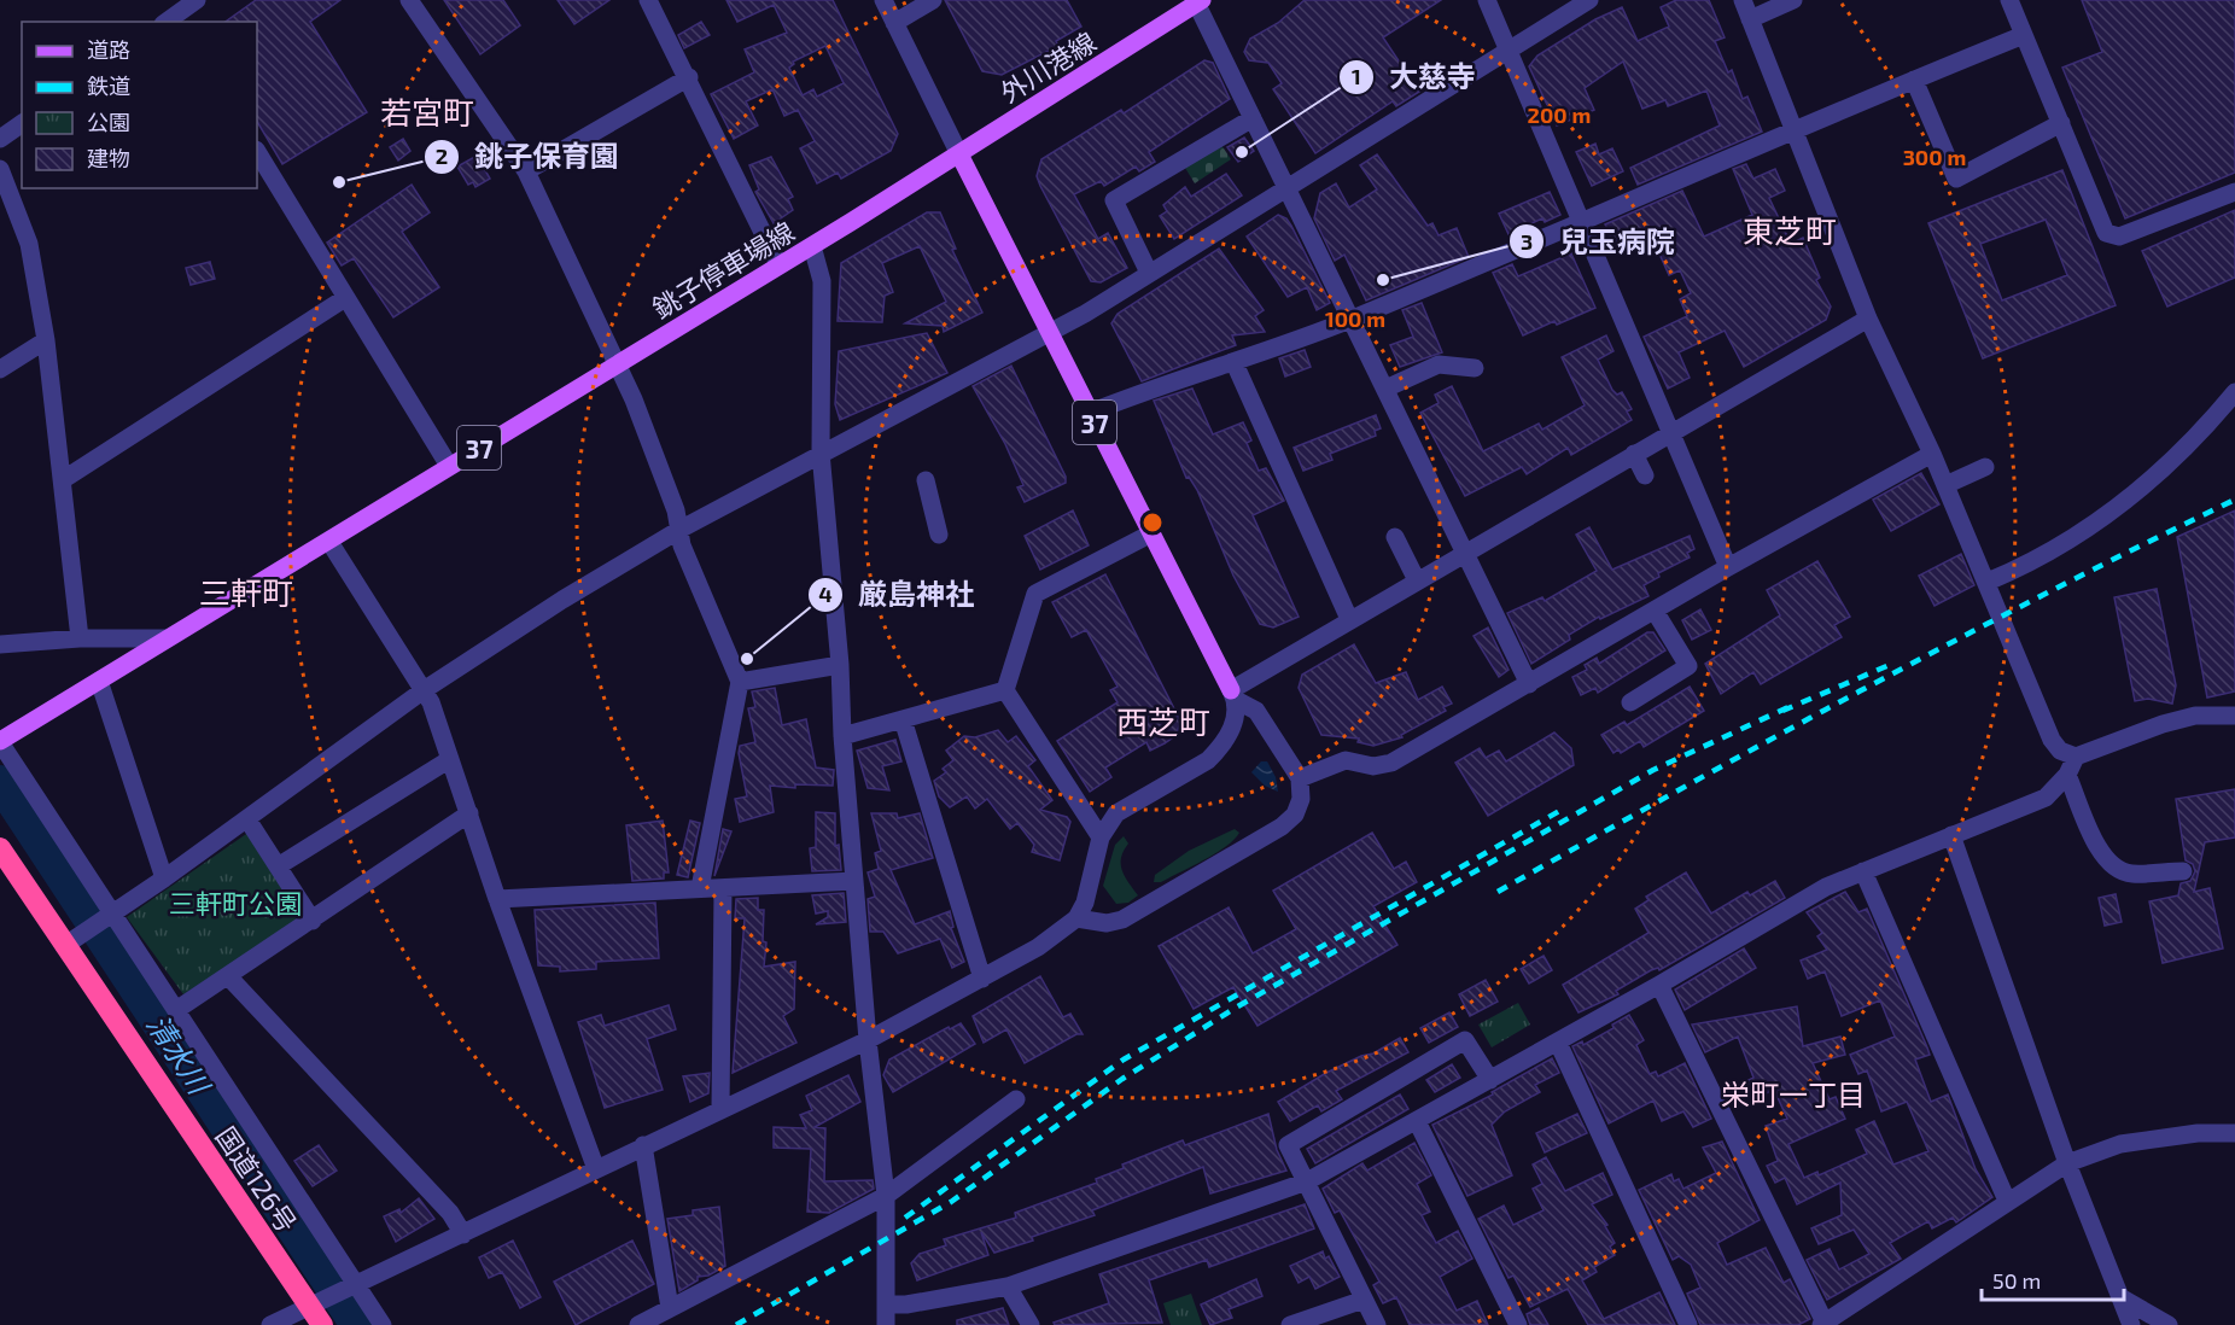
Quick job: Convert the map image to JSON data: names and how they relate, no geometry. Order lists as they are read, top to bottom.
{
  "streets": {
    "highway": ["国道126号"],
    "main road": ["外川港線", "銚子停車場線", "37"]
  },
  "crossings": [
    ["外川港線", "銚子停車場線"],
    ["外川港線", "37"],
    ["銚子停車場線", "37"]
  ],
  "districts": [
    "若宮町",
    "東芝町",
    "三軒町",
    "西芝町",
    "栄町一丁目"
  ],
  "water": ["清水川"],
  "parks": ["三軒町公園"],
  "places": [
    "大慈寺",
    "銚子保育園",
    "兒玉病院",
    "厳島神社"
  ],
  "legend": [
    "道路",
    "鉄道",
    "公園",
    "建物"
  ],
  "scale_bar": "50 m",
  "rings": ["200 m", "300 m", "100 m"]
}
